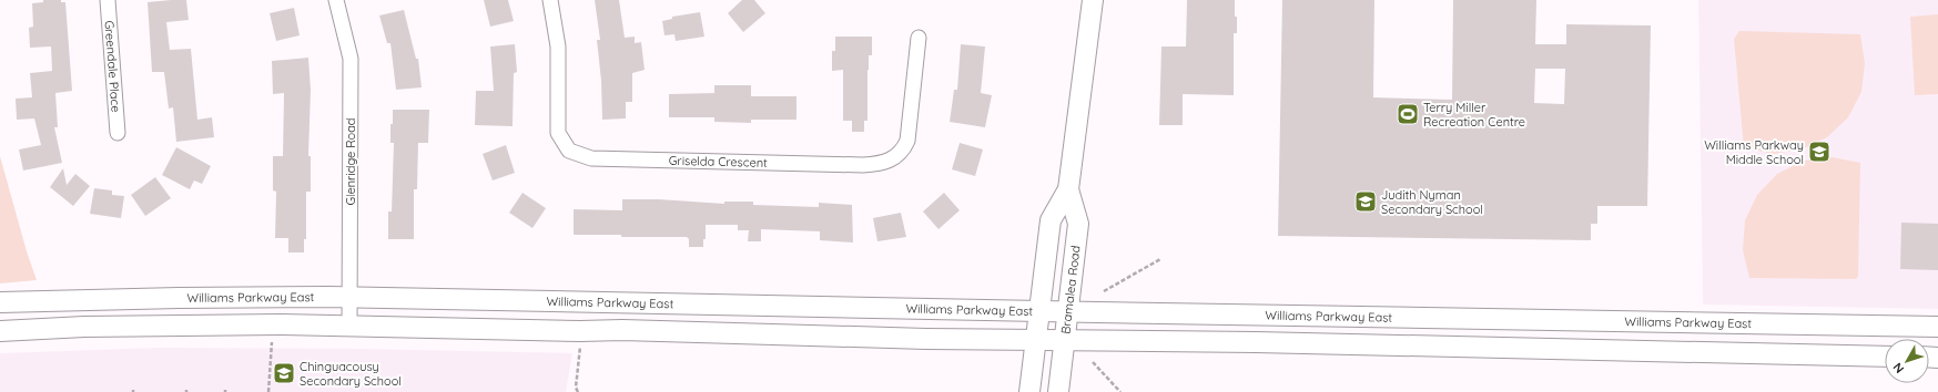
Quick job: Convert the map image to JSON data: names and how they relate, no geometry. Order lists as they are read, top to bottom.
{
  "streets": {
    "main road": ["Bramalea Road", "Williams Parkway East"],
    "street": ["Greendale Place", "Glenridge Road", "Griselda Crescent"]
  },
  "crossings": [
    ["Glenridge Road", "Williams Parkway East"],
    ["Bramalea Road", "Williams Parkway East"]
  ],
  "places": {
    "sports": ["Terry Miller Recreation Centre"],
    "school or university": ["Williams Parkway Middle School", "Judith Nyman Secondary School", "Chinguacousy Secondary School"]
  },
  "north": "bottom left"
}
